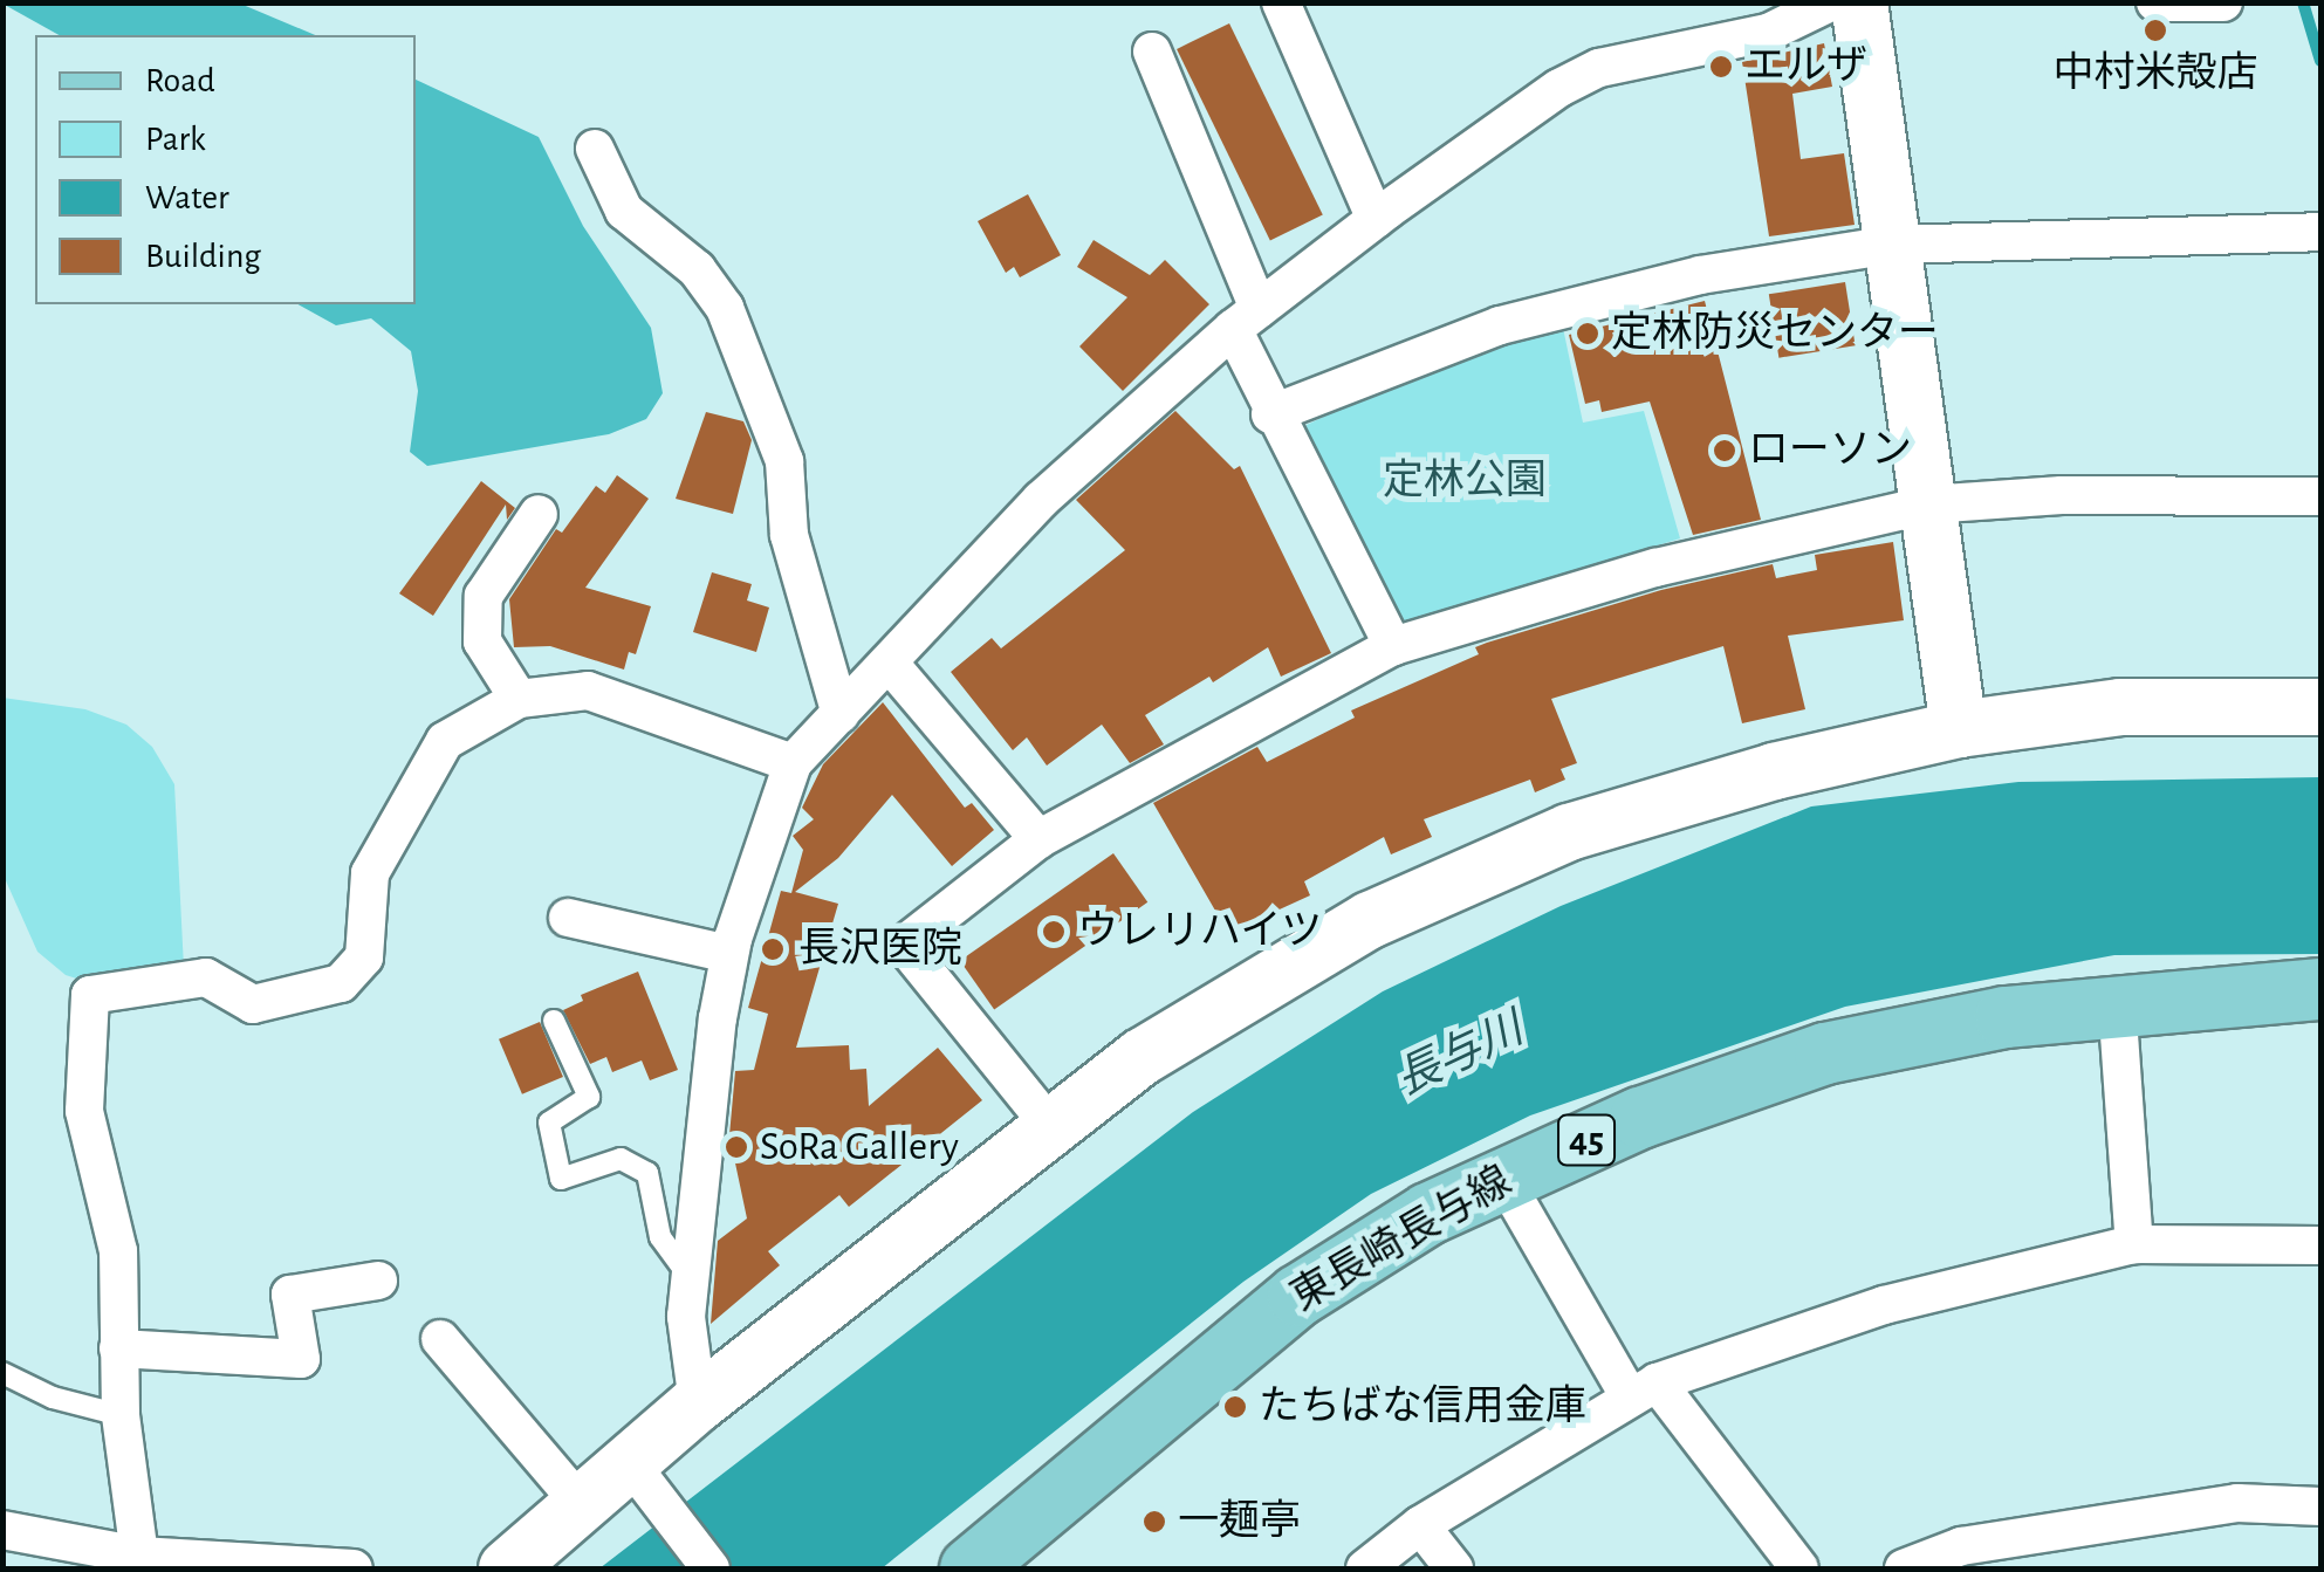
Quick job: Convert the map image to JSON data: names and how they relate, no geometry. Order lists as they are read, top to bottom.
{
  "streets": {
    "main road": ["45", "東長崎長与線"]
  },
  "water": ["長与川"],
  "parks": ["定林公園"],
  "places": [
    "中村米殻店",
    "エルザ",
    "定林防災センター",
    "ローソン",
    "ウレリハイツ",
    "長沢医院",
    "SoRa Gallery",
    "たちばな信用金庫",
    "一麺亭"
  ],
  "legend": [
    "Road",
    "Park",
    "Water",
    "Building"
  ]
}
